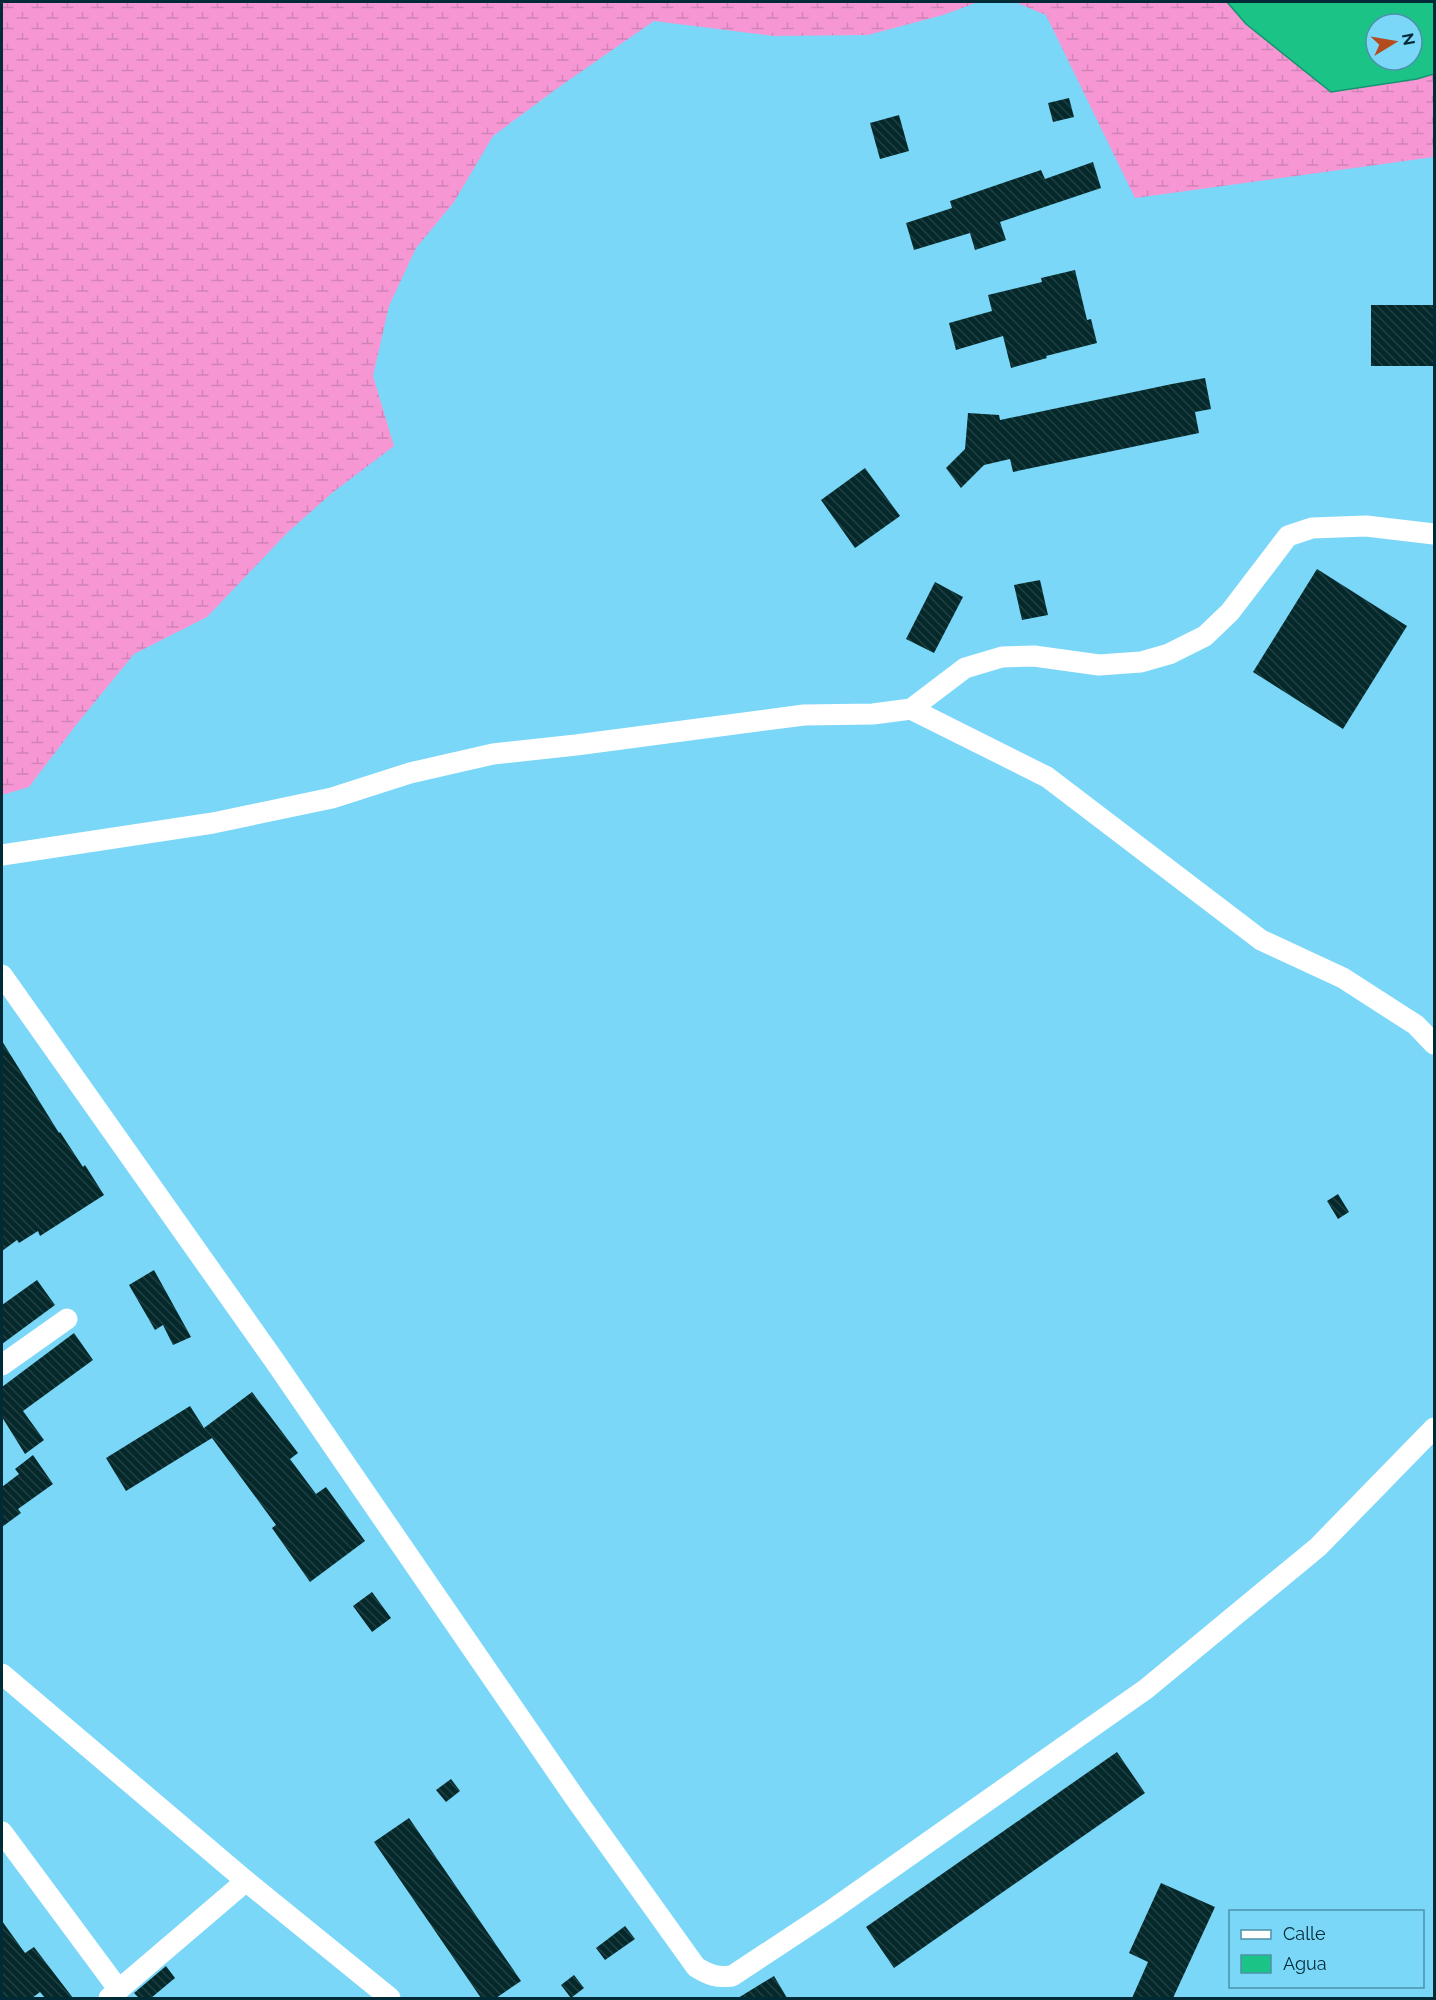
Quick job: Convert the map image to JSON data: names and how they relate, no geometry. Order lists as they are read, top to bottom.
{
  "legend": ["Calle", "Agua"],
  "north": "right"
}
